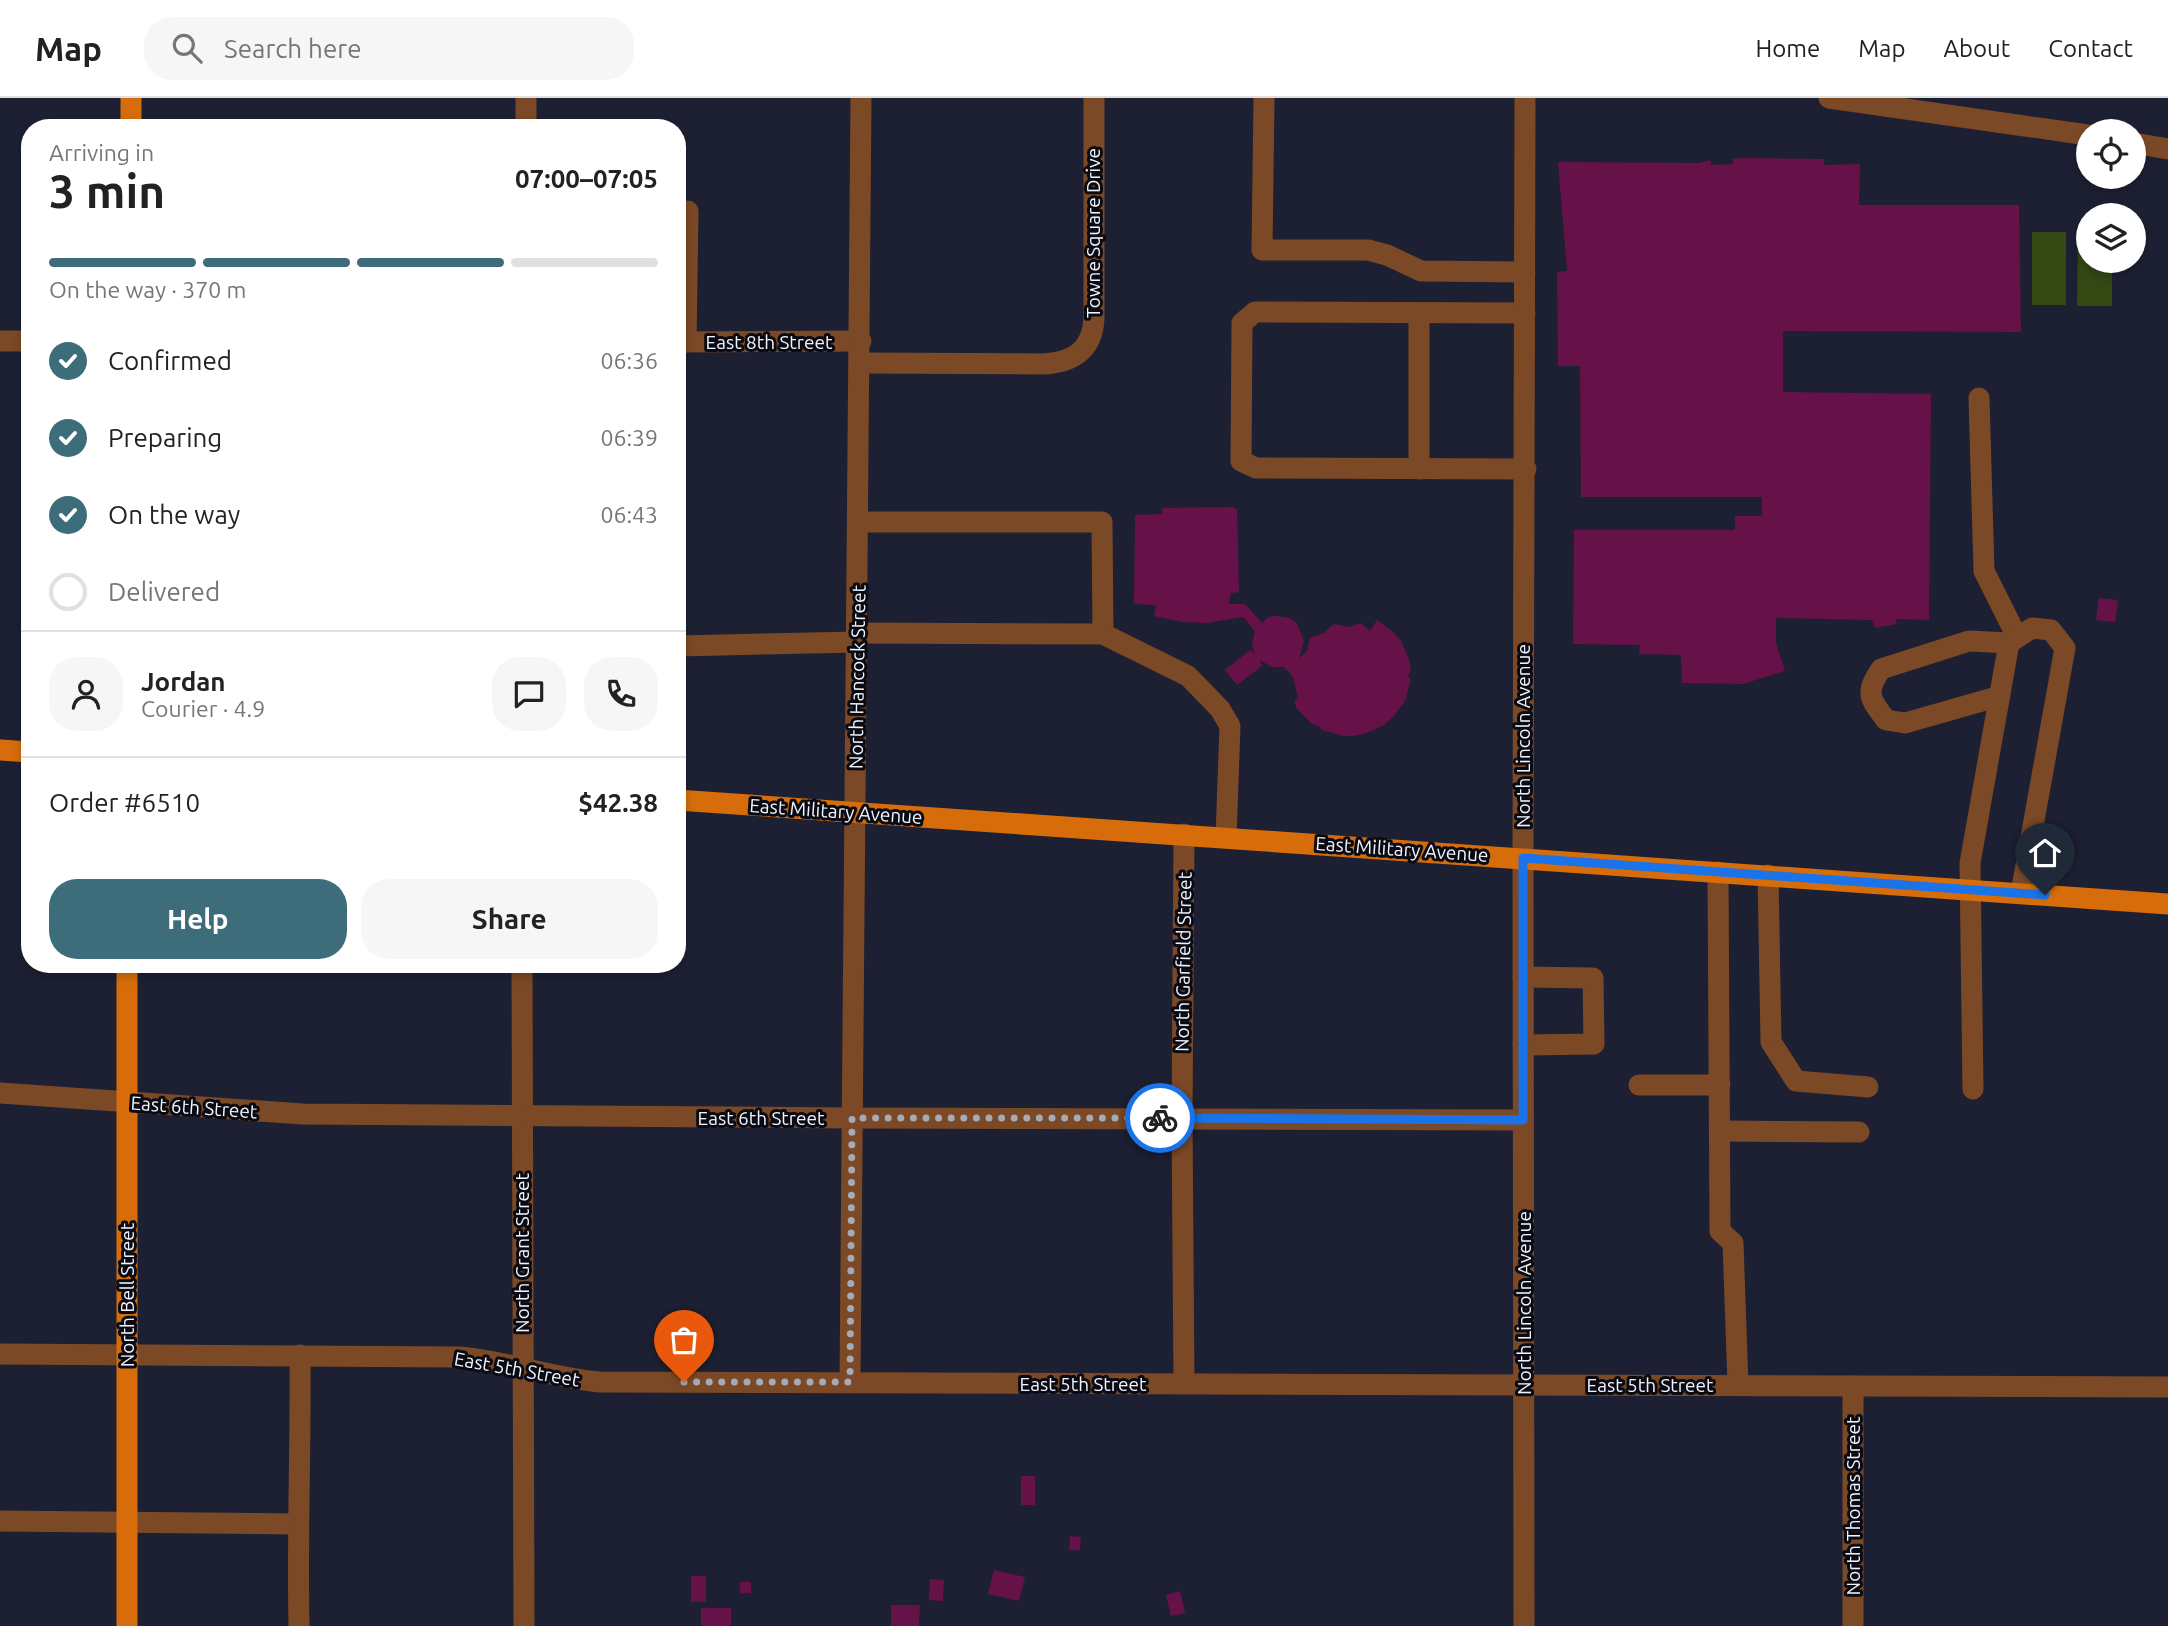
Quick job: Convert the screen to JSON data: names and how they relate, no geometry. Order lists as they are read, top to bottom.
{
  "streets": {
    "main road": ["East Military Avenue", "North Bell Street"],
    "street": [
      "Towne Square Drive",
      "East 8th Street",
      "North Hancock Street",
      "North Lincoln Avenue",
      "North Garfield Street",
      "East 6th Street",
      "North Grant Street",
      "East 5th Street",
      "North Thomas Street"
    ]
  },
  "crossings": [
    ["Towne Square Drive", "East 8th Street"],
    ["Towne Square Drive", "North Hancock Street"],
    ["East 8th Street", "North Hancock Street"],
    ["North Hancock Street", "East Military Avenue"],
    ["North Hancock Street", "East 6th Street"],
    ["North Hancock Street", "East 5th Street"],
    ["North Lincoln Avenue", "East Military Avenue"],
    ["North Lincoln Avenue", "East 6th Street"],
    ["North Lincoln Avenue", "East 5th Street"],
    ["East Military Avenue", "North Garfield Street"],
    ["North Garfield Street", "East 6th Street"],
    ["North Garfield Street", "East 5th Street"],
    ["East 6th Street", "North Grant Street"],
    ["East 6th Street", "North Bell Street"],
    ["North Grant Street", "East 5th Street"],
    ["North Bell Street", "East 5th Street"],
    ["East 5th Street", "North Thomas Street"]
  ],
  "page": {
    "header": "Map",
    "search": "Search here",
    "nav": [
      "Home",
      "Map",
      "About",
      "Contact"
    ],
    "heading": ["3 min", "Arriving in", "07:00–07:05"],
    "panel": [
      "Jordan",
      "Courier · 4.9",
      "Order #6510",
      "$42.38"
    ],
    "bar": "On the way · 370 m",
    "list": [
      ["Confirmed", "06:36"],
      ["Preparing", "06:39"],
      ["On the way", "06:43"],
      "Delivered"
    ],
    "buttons": ["Help", "Share"]
  }
}
